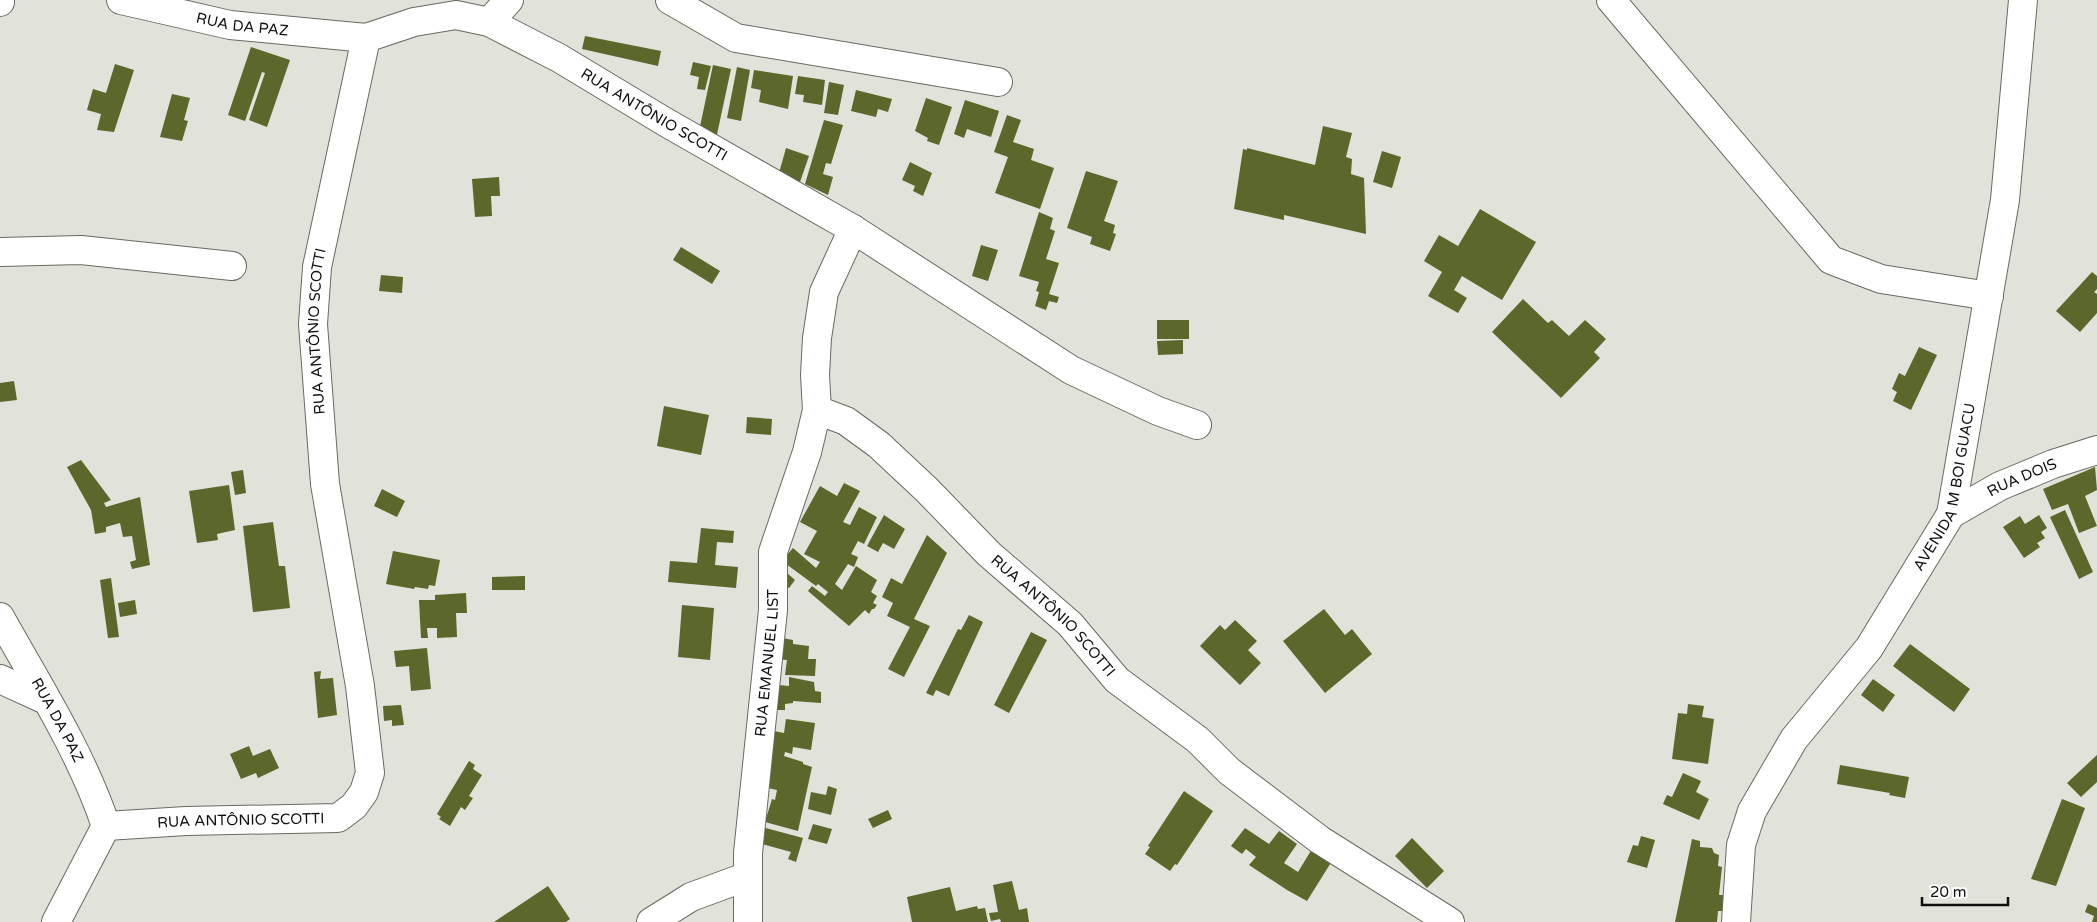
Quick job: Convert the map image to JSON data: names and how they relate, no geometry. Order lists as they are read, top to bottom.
{
  "streets": {
    "street": [
      "RUA DA PAZ",
      "RUA ANTÔNIO SCOTTI",
      "RUA DOIS",
      "AVENIDA M BOI GUACU",
      "RUA EMANUEL LIST"
    ]
  },
  "crossings": [
    ["RUA DA PAZ", "RUA ANTÔNIO SCOTTI"],
    ["RUA ANTÔNIO SCOTTI", "RUA EMANUEL LIST"],
    ["RUA DOIS", "AVENIDA M BOI GUACU"]
  ],
  "scale_bar": "20 m"
}
